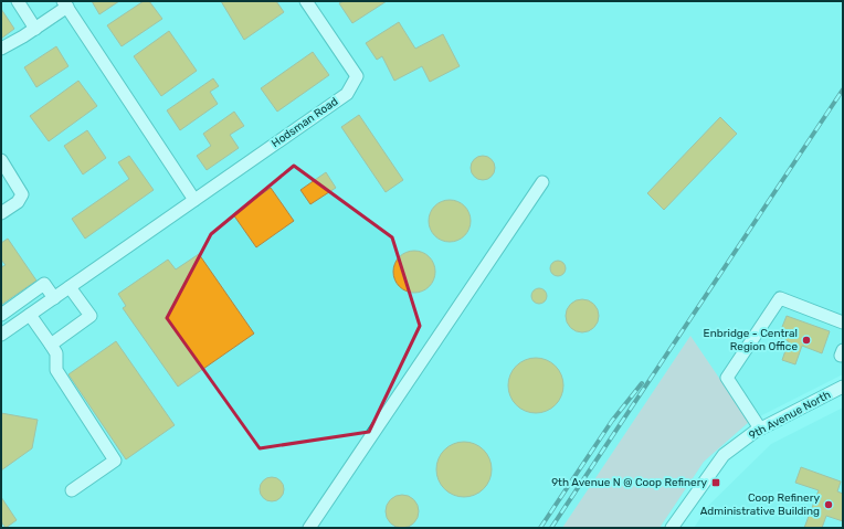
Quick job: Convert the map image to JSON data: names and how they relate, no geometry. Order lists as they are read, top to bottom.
{
  "streets": {
    "street": ["Hodsman Road", "9th Avenue North"]
  },
  "places": {
    "other": ["Enbridge - Central Region Office", "Coop Refinery Administrative Building"],
    "transit": ["9th Avenue N @ Coop Refinery"]
  }
}
